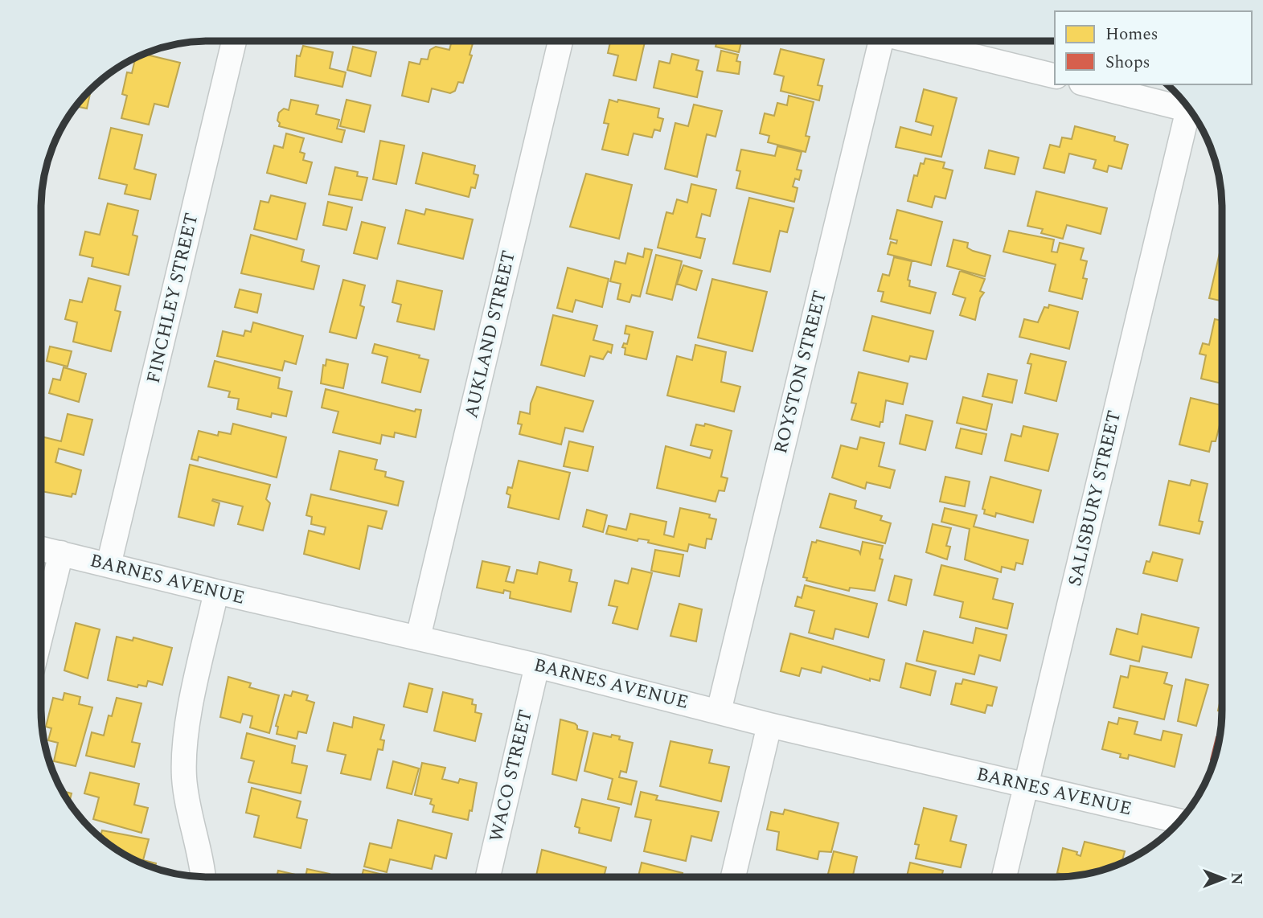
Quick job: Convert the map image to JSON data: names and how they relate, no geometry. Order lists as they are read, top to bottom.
{
  "streets": {
    "street": [
      "FINCHLEY STREET",
      "AUKLAND STREET",
      "ROYSTON STREET",
      "SALISBURY STREET",
      "BARNES AVENUE",
      "WACO STREET"
    ]
  },
  "crossings": [
    ["FINCHLEY STREET", "BARNES AVENUE"],
    ["AUKLAND STREET", "BARNES AVENUE"],
    ["ROYSTON STREET", "BARNES AVENUE"],
    ["SALISBURY STREET", "BARNES AVENUE"],
    ["BARNES AVENUE", "WACO STREET"]
  ],
  "legend": ["Homes", "Shops"],
  "north": "right"
}
